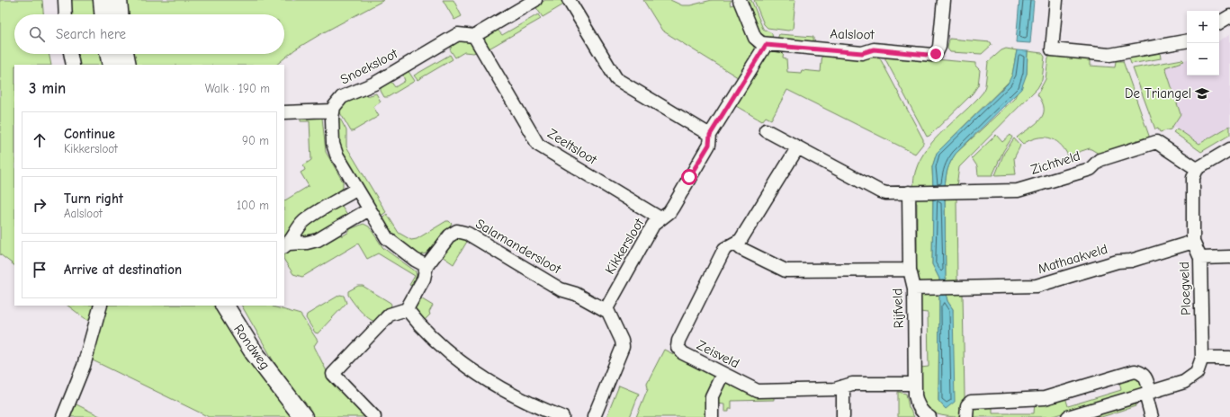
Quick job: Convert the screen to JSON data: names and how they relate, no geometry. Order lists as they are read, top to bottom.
{
  "streets": {
    "main road": ["Rondweg"],
    "street": [
      "Aalsloot",
      "Snoeksloot",
      "Zeeltsloot",
      "Zichtveld",
      "Salamandersloot",
      "Kikkersloot",
      "Mathaakveld",
      "Ploegveld",
      "Rijfveld",
      "Zeisveld"
    ]
  },
  "crossings": [
    ["Aalsloot", "Kikkersloot"],
    ["Snoeksloot", "Zeeltsloot"],
    ["Zeeltsloot", "Kikkersloot"],
    ["Zichtveld", "Ploegveld"],
    ["Zichtveld", "Rijfveld"],
    ["Salamandersloot", "Kikkersloot"],
    ["Mathaakveld", "Ploegveld"],
    ["Mathaakveld", "Rijfveld"],
    ["Rijfveld", "Zeisveld"]
  ],
  "places": {
    "school or university": ["De Triangel"]
  },
  "page": {
    "map_buttons": ["+", "−"],
    "search": "Search here",
    "heading": ["3 min", "Walk · 190 m"],
    "list": [
      ["Continue", "Kikkersloot", "90 m"],
      ["Turn right", "Aalsloot", "100 m"],
      "Arrive at destination"
    ]
  }
}
